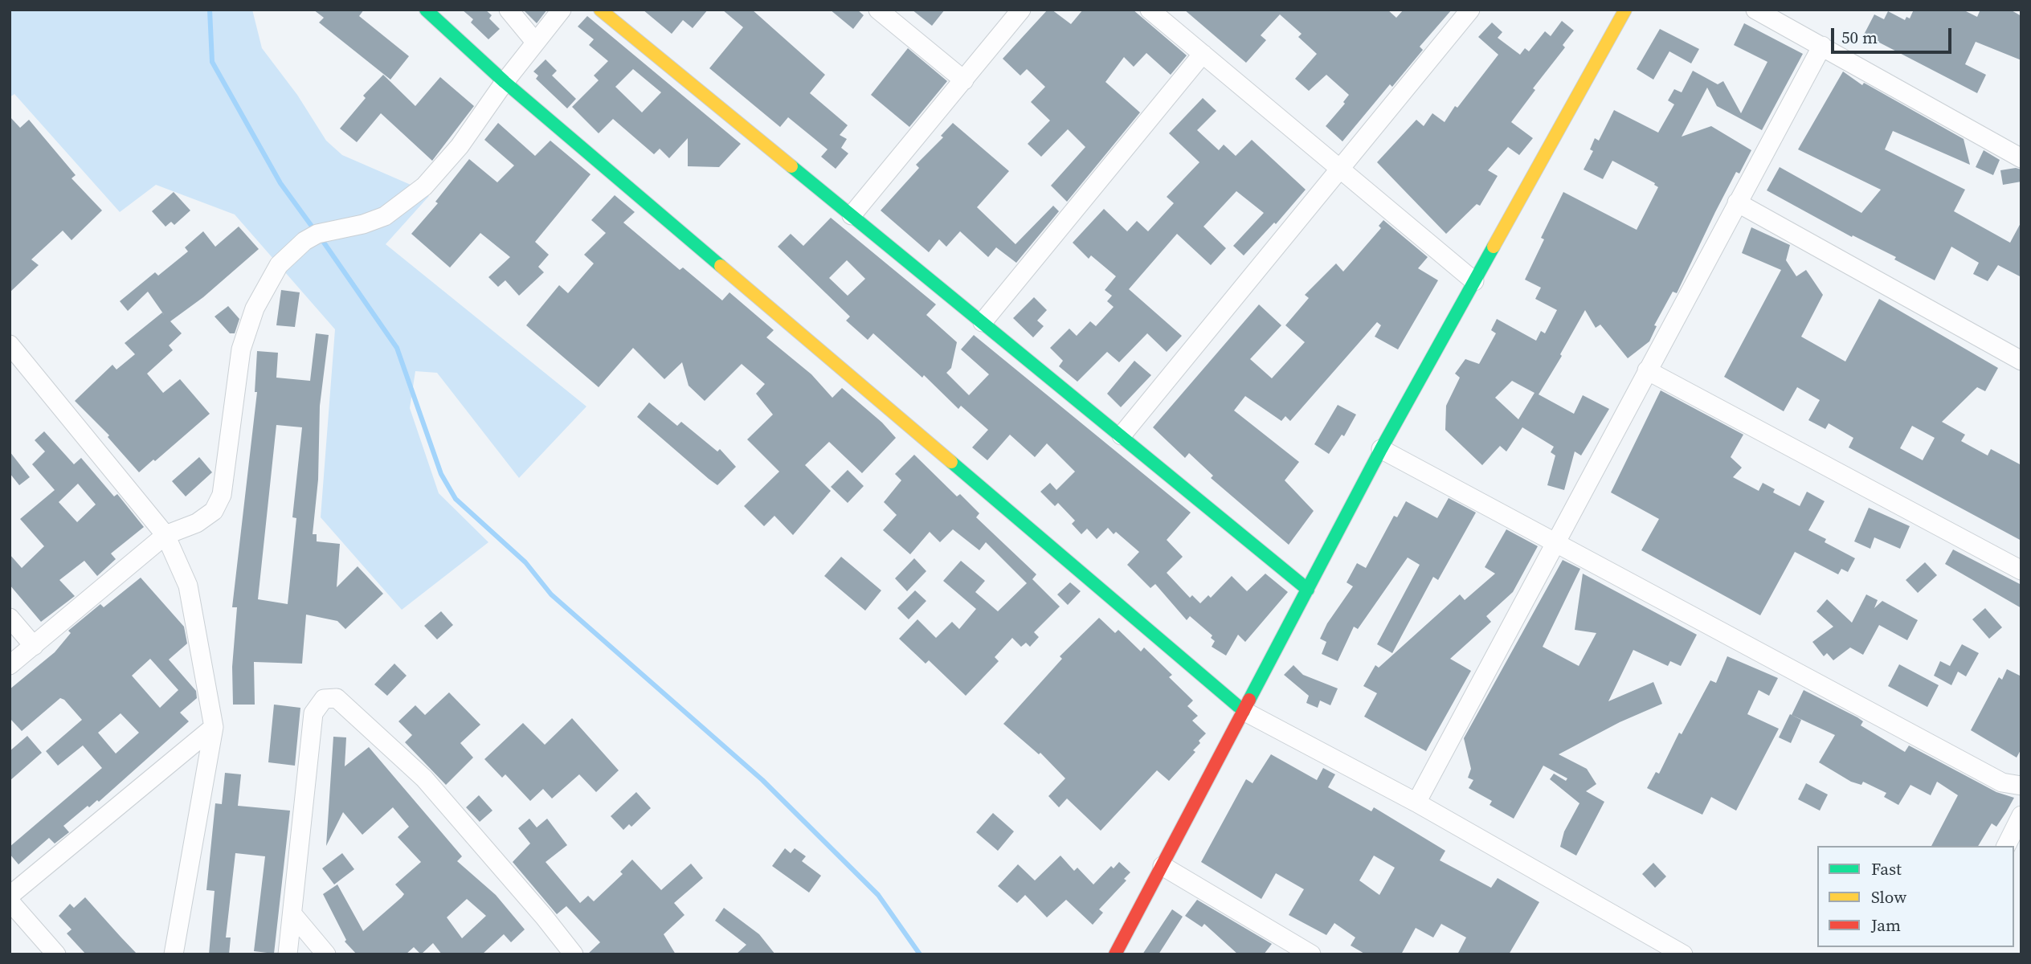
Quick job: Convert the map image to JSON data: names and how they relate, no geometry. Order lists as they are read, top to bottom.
{
  "legend": ["Fast", "Slow", "Jam"],
  "scale_bar": "50 m"
}
